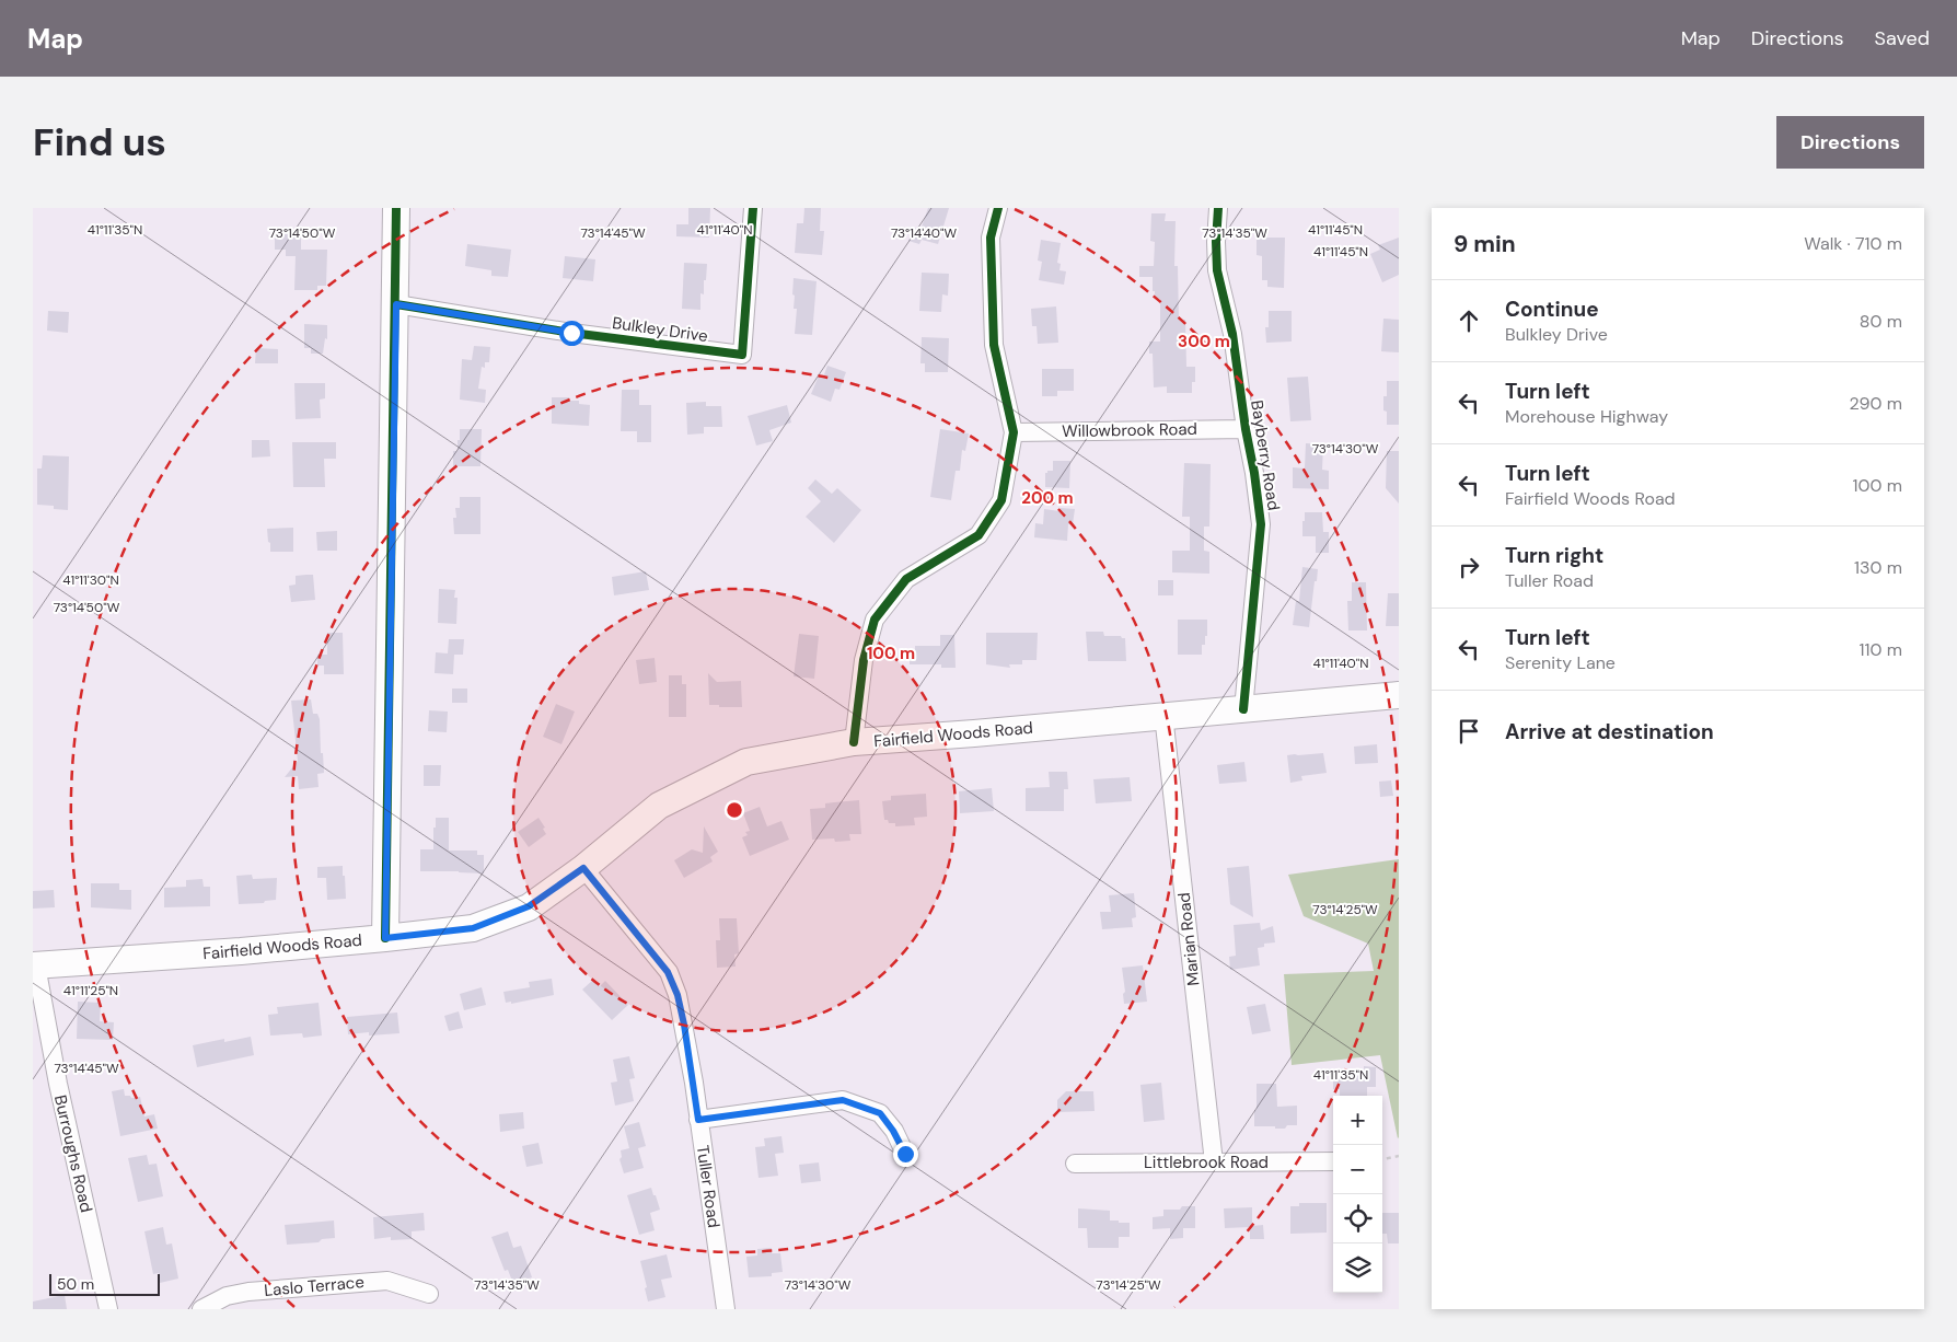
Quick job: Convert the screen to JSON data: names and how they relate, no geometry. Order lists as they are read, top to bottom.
{
  "streets": {
    "main road": ["Fairfield Woods Road"],
    "street": [
      "Bulkley Drive",
      "Willowbrook Road",
      "Bayberry Road",
      "Marian Road",
      "Burroughs Road",
      "Littlebrook Road",
      "Tuller Road",
      "Laslo Terrace"
    ]
  },
  "crossings": [
    ["Willowbrook Road", "Bayberry Road"],
    ["Bayberry Road", "Fairfield Woods Road"],
    ["Fairfield Woods Road", "Marian Road"],
    ["Fairfield Woods Road", "Burroughs Road"],
    ["Fairfield Woods Road", "Tuller Road"],
    ["Marian Road", "Littlebrook Road"]
  ],
  "scale_bar": "50 m",
  "page": {
    "header": "Map",
    "nav": ["Map", "Directions", "Saved"],
    "buttons": "Directions",
    "title": "Find us",
    "heading": ["9 min", "Walk · 710 m"],
    "list": [
      ["Continue", "Bulkley Drive", "80 m"],
      ["Turn left", "Morehouse Highway", "290 m"],
      ["Turn left", "Fairfield Woods Road", "100 m"],
      ["Turn right", "Tuller Road", "130 m"],
      ["Turn left", "Serenity Lane", "110 m"],
      "Arrive at destination"
    ],
    "map_buttons": ["+", "−"],
    "scale": "50 m"
  },
  "coordinates": [
    "41°11'35\"N",
    "41°11'40\"N",
    "41°11'45\"N",
    "73°14'50\"W",
    "73°14'45\"W",
    "73°14'35\"W",
    "73°14'40\"W",
    "73°14'30\"W",
    "41°11'30\"N",
    "73°14'25\"W",
    "41°11'25\"N"
  ],
  "rings": ["300 m", "200 m", "100 m"]
}
